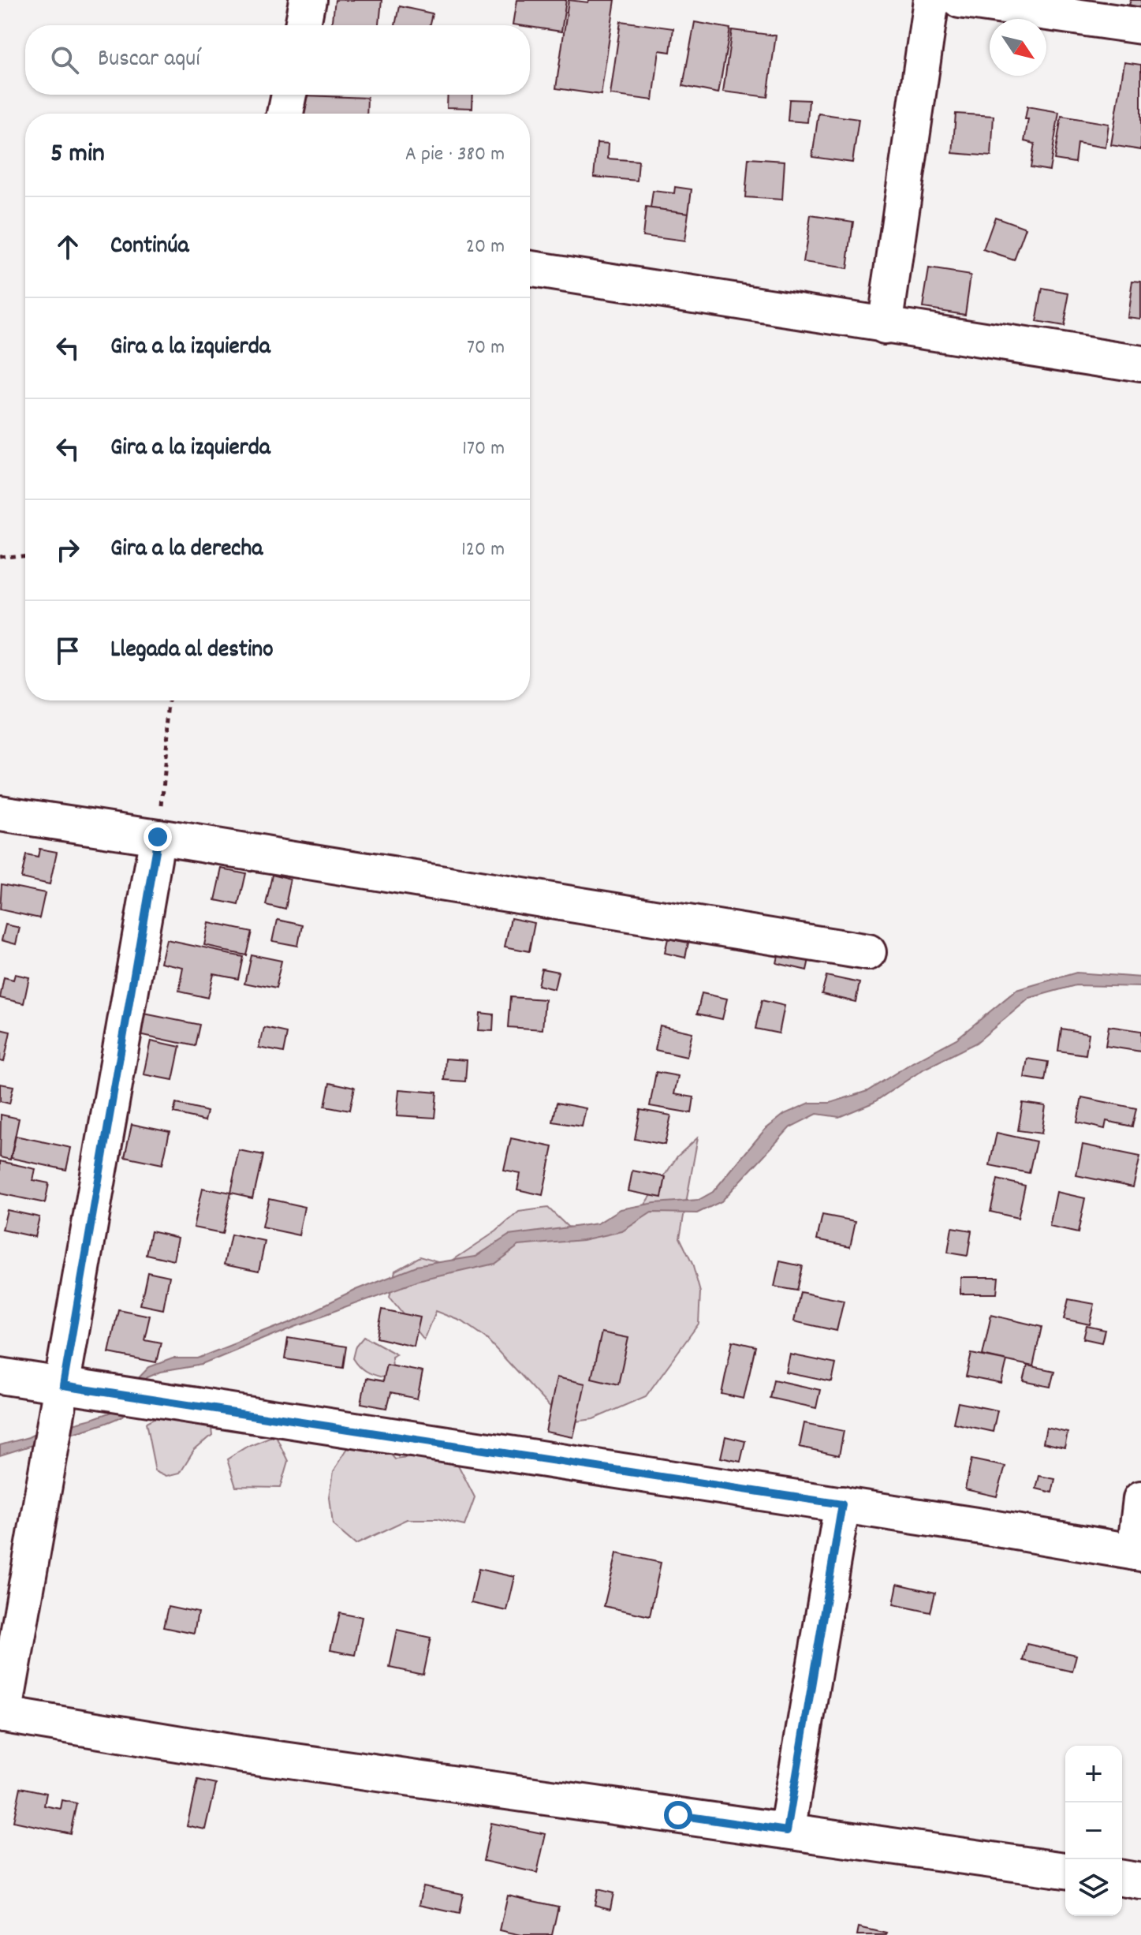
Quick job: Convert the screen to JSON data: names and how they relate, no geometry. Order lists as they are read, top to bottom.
{
  "north": "bottom right",
  "page": {
    "search": "Buscar aquí",
    "heading": ["5 min", "A pie · 380 m"],
    "list": [
      ["Continúa", "20 m"],
      ["Gira a la izquierda", "70 m"],
      ["Gira a la izquierda", "170 m"],
      ["Gira a la derecha", "120 m"],
      "Llegada al destino"
    ],
    "map_buttons": ["+", "−"]
  }
}
